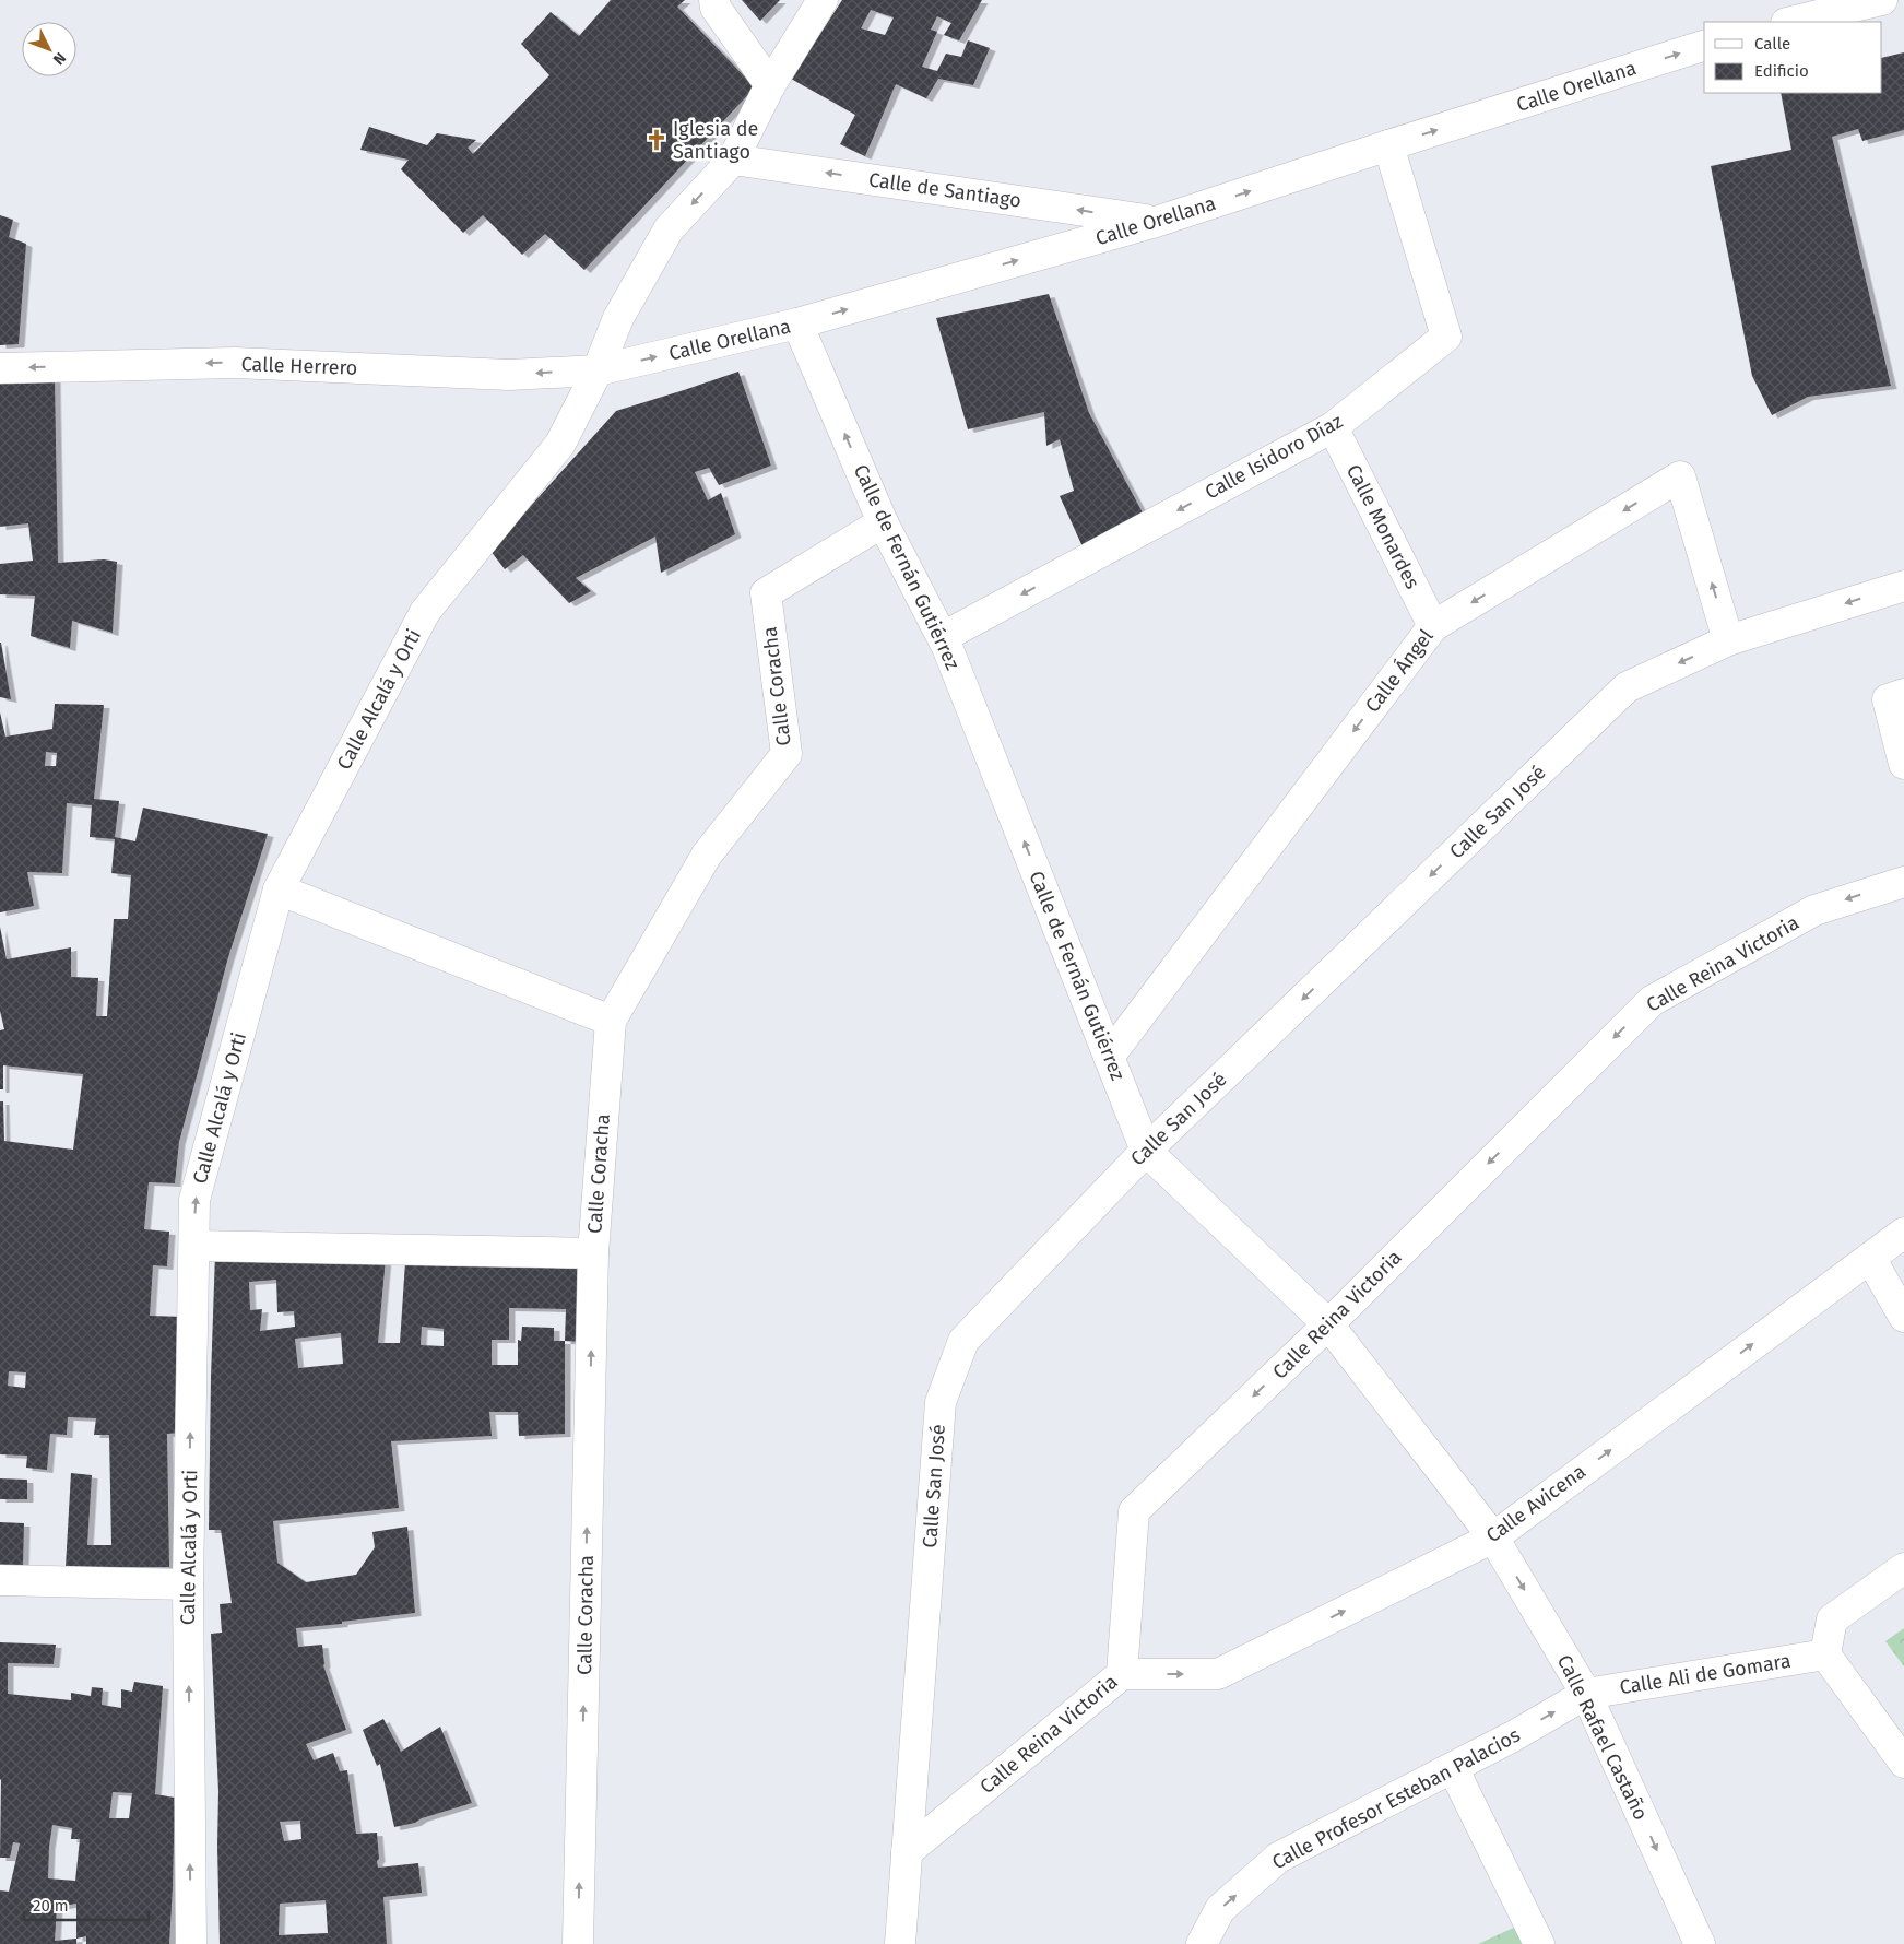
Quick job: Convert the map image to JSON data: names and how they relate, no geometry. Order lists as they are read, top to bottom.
{
  "streets": {
    "street": [
      "Calle Orellana",
      "Calle de Santiago",
      "Calle Herrero",
      "Calle Isidoro Díaz",
      "Calle Monardes",
      "Calle de Fernán Gutiérrez",
      "Calle Ángel",
      "Calle Coracha",
      "Calle Alcalá y Orti",
      "Calle San José",
      "Calle Reina Victoria",
      "Calle Avicena",
      "Calle Ali de Gomara",
      "Calle Rafael Castaño",
      "Calle Profesor Esteban Palacios"
    ]
  },
  "crossings": [
    ["Calle Orellana", "Calle de Santiago"],
    ["Calle Orellana", "Calle Herrero"],
    ["Calle Orellana", "Calle Isidoro Díaz"],
    ["Calle Orellana", "Calle de Fernán Gutiérrez"],
    ["Calle Orellana", "Calle Alcalá y Orti"],
    ["Calle de Santiago", "Calle Alcalá y Orti"],
    ["Calle Herrero", "Calle Alcalá y Orti"],
    ["Calle Isidoro Díaz", "Calle Monardes"],
    ["Calle Isidoro Díaz", "Calle de Fernán Gutiérrez"],
    ["Calle Monardes", "Calle Ángel"],
    ["Calle de Fernán Gutiérrez", "Calle Ángel"],
    ["Calle de Fernán Gutiérrez", "Calle Coracha"],
    ["Calle de Fernán Gutiérrez", "Calle San José"],
    ["Calle de Fernán Gutiérrez", "Calle Reina Victoria"],
    ["Calle de Fernán Gutiérrez", "Calle Avicena"],
    ["Calle de Fernán Gutiérrez", "Calle Rafael Castaño"],
    ["Calle Ángel", "Calle San José"],
    ["Calle San José", "Calle Reina Victoria"],
    ["Calle Reina Victoria", "Calle Avicena"],
    ["Calle Avicena", "Calle Rafael Castaño"],
    ["Calle Ali de Gomara", "Calle Rafael Castaño"],
    ["Calle Ali de Gomara", "Calle Profesor Esteban Palacios"],
    ["Calle Rafael Castaño", "Calle Profesor Esteban Palacios"]
  ],
  "one_way": [
    "Calle Orellana",
    "Calle de Santiago",
    "Calle Herrero",
    "Calle Isidoro Díaz",
    "Calle de Fernán Gutiérrez",
    "Calle Coracha",
    "Calle San José",
    "Calle Reina Victoria",
    "Calle Avicena",
    "Calle Profesor Esteban Palacios"
  ],
  "places": {
    "church": ["Iglesia de Santiago"]
  },
  "legend": ["Calle", "Edificio"],
  "scale_bar": "20 m",
  "north": "bottom right"
}
